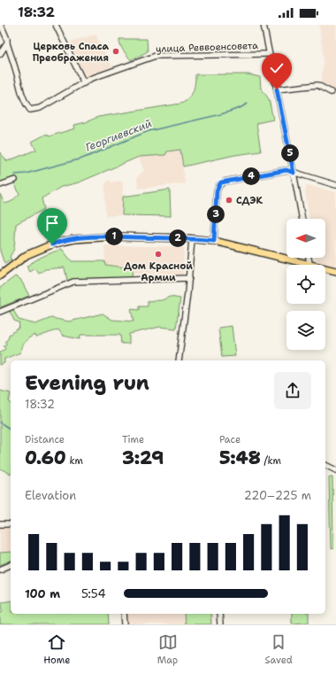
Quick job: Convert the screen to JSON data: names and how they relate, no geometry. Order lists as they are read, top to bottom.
{
  "streets": {
    "street": ["улица Реввоенсовета"]
  },
  "water": ["Георгиевский"],
  "places": ["Церковь Спаса Преображения", "СДЭК", "Дом Красной Армии"],
  "north": "left",
  "page": {
    "status": "18:32",
    "pins": [
      "5",
      "4",
      "3",
      "1",
      "2"
    ],
    "heading": ["Evening run", "18:32"],
    "stats": [
      ["Distance", "0.60 km"],
      ["Time", "3:29"],
      ["Pace", "5:48 /km"]
    ],
    "chart": ["Elevation", "220–225 m"],
    "list": [
      {
        "name": "100 m",
        "note": "5:54"
      }
    ],
    "tabs": ["Home", "Map", "Saved"]
  }
}
